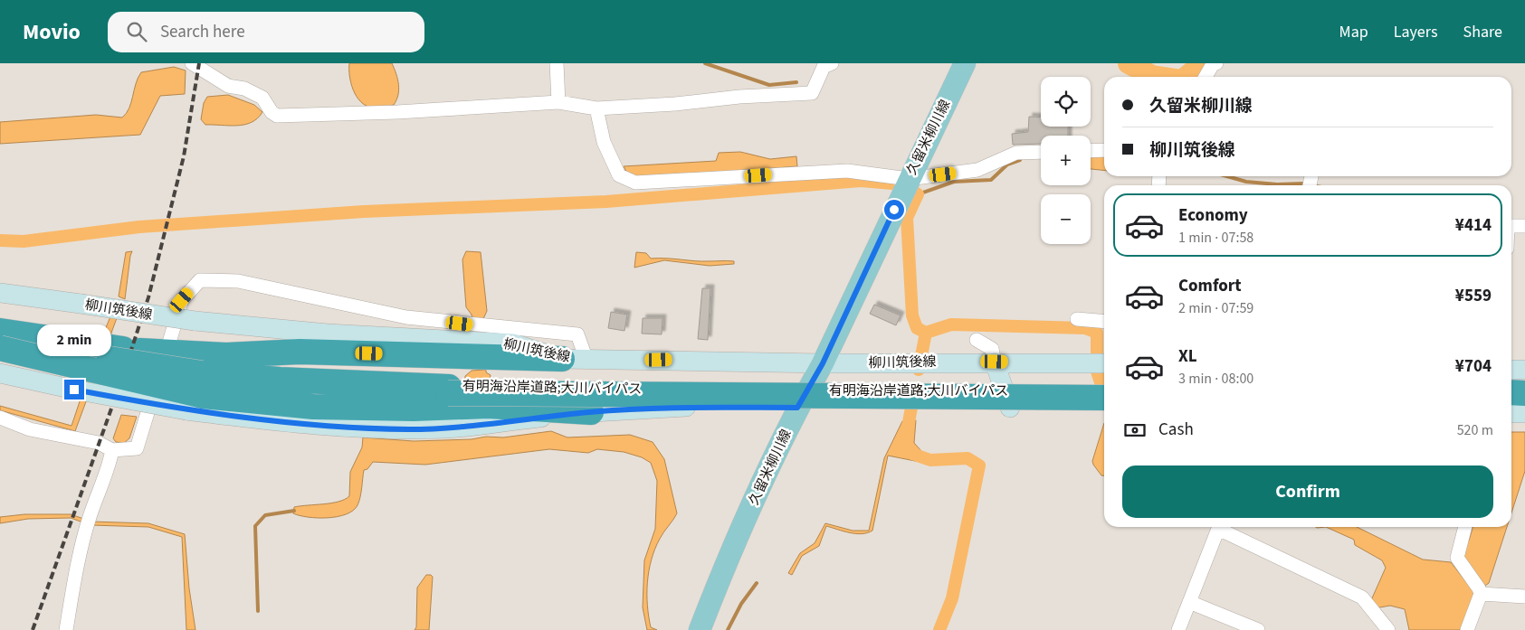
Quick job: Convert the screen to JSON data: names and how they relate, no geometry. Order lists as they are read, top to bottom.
{
  "streets": {
    "highway": ["有明海沿岸道路;大川バイパス"],
    "main road": ["久留米柳川線", "柳川筑後線"]
  },
  "crossings": [
    ["久留米柳川線", "柳川筑後線"]
  ],
  "page": {
    "header": "Movio",
    "search": "Search here",
    "nav": ["Map", "Layers", "Share"],
    "map_buttons": ["+", "−"],
    "banner": ["久留米柳川線", "柳川筑後線"],
    "list": [
      {
        "name": "Economy",
        "note": "1 min · 07:58",
        "value": "¥414"
      },
      {
        "name": "Comfort",
        "note": "2 min · 07:59",
        "value": "¥559"
      },
      {
        "name": "XL",
        "note": "3 min · 08:00",
        "value": "¥704"
      }
    ],
    "bubble": "2 min",
    "pay": ["Cash", "520 m"],
    "buttons": "Confirm"
  }
}
